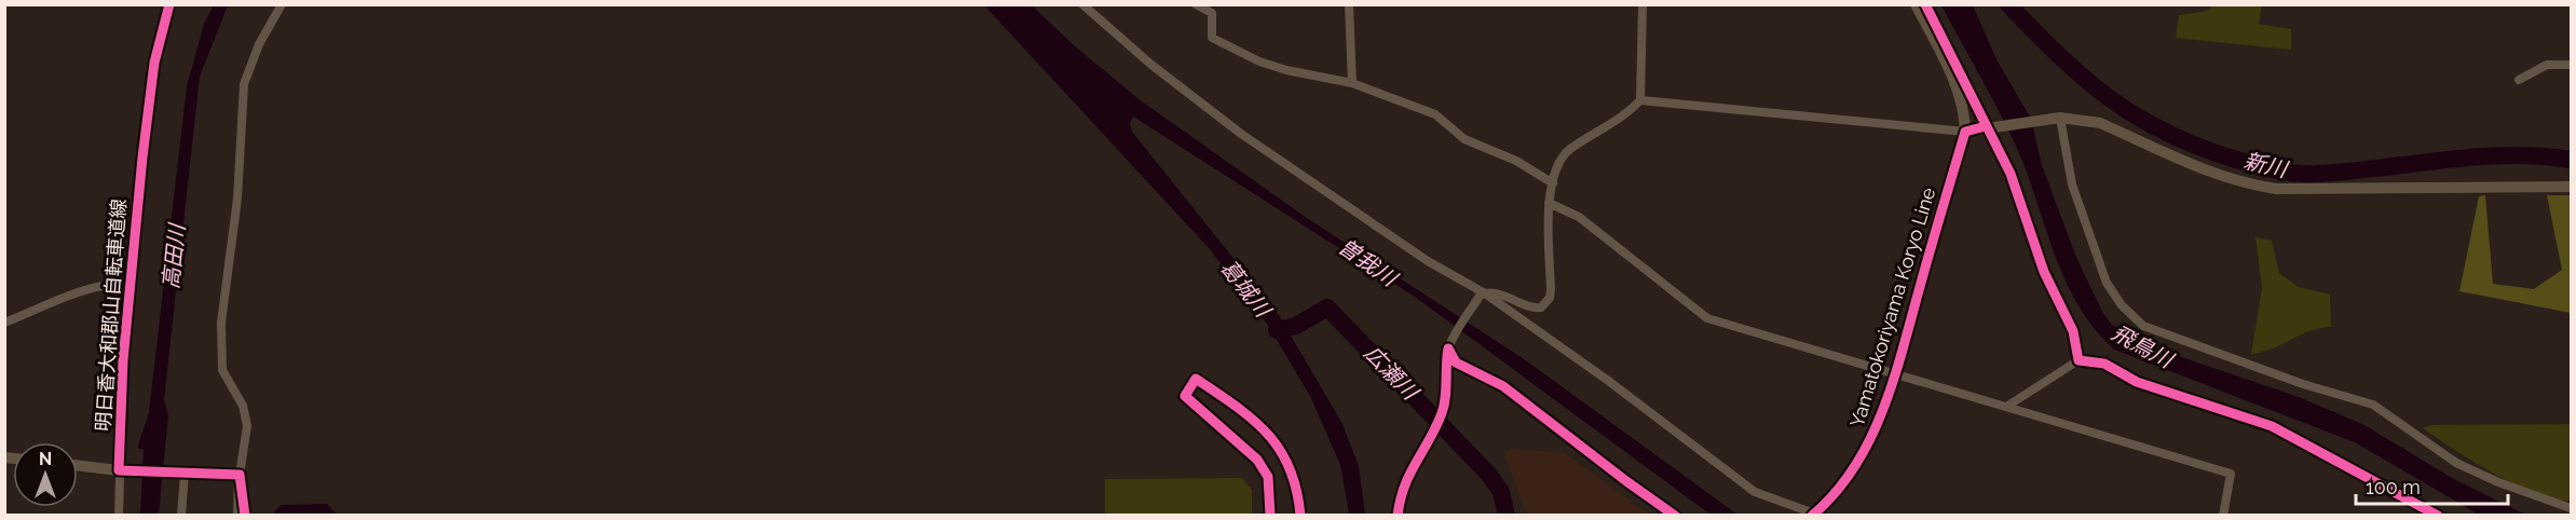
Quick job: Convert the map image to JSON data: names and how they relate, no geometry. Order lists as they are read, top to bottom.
{
  "streets": {
    "street": ["Yamatokoriyama Koryo Line", "明日香大和郡山自転車道線"]
  },
  "water": [
    "新川",
    "高田川",
    "曽我川",
    "葛城川",
    "飛鳥川",
    "広瀬川"
  ],
  "scale_bar": "100 m",
  "north": "top"
}
